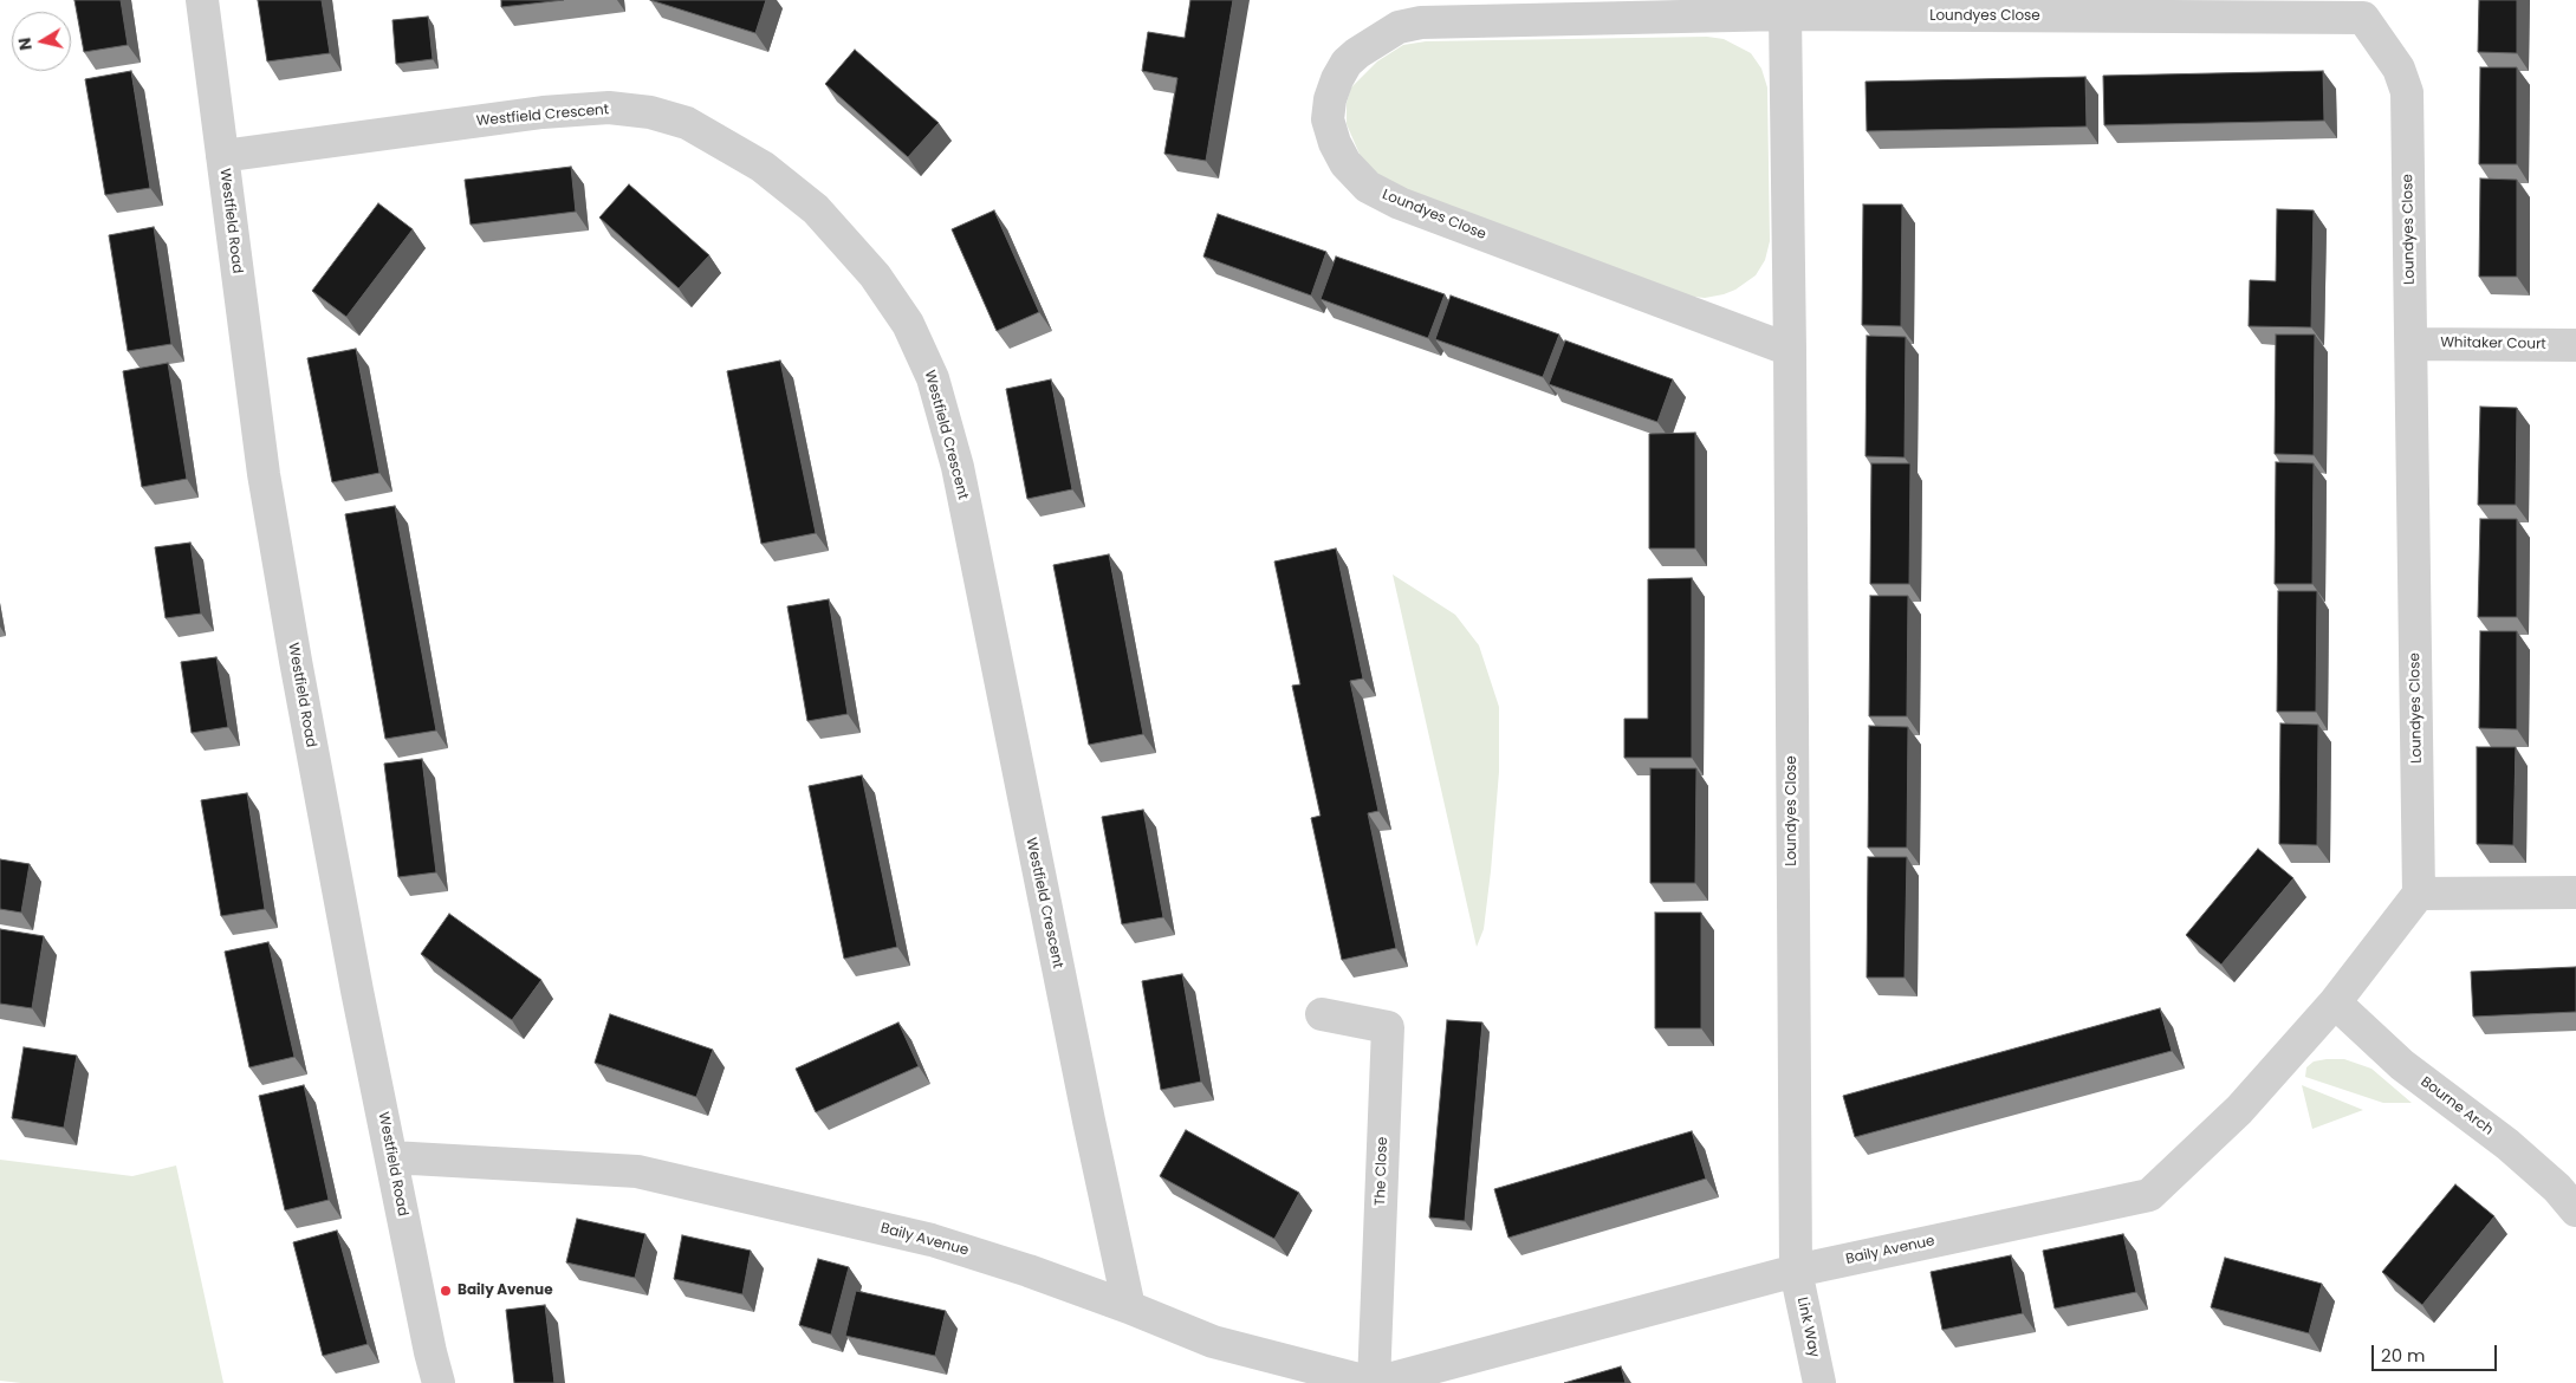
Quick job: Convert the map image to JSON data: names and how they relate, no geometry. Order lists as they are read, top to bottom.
{
  "streets": {
    "street": [
      "Loundyes Close",
      "Westfield Crescent",
      "Westfield Road",
      "Whitaker Court",
      "Bourne Arch",
      "The Close",
      "Baily Avenue",
      "Link Way"
    ]
  },
  "crossings": [
    ["Loundyes Close", "Whitaker Court"],
    ["Loundyes Close", "Baily Avenue"],
    ["Loundyes Close", "Link Way"],
    ["Westfield Crescent", "Westfield Road"],
    ["Westfield Crescent", "Baily Avenue"],
    ["Westfield Road", "Baily Avenue"],
    ["Bourne Arch", "Baily Avenue"],
    ["The Close", "Baily Avenue"],
    ["Baily Avenue", "Link Way"]
  ],
  "places": ["Baily Avenue"],
  "scale_bar": "20 m",
  "north": "left"
}
